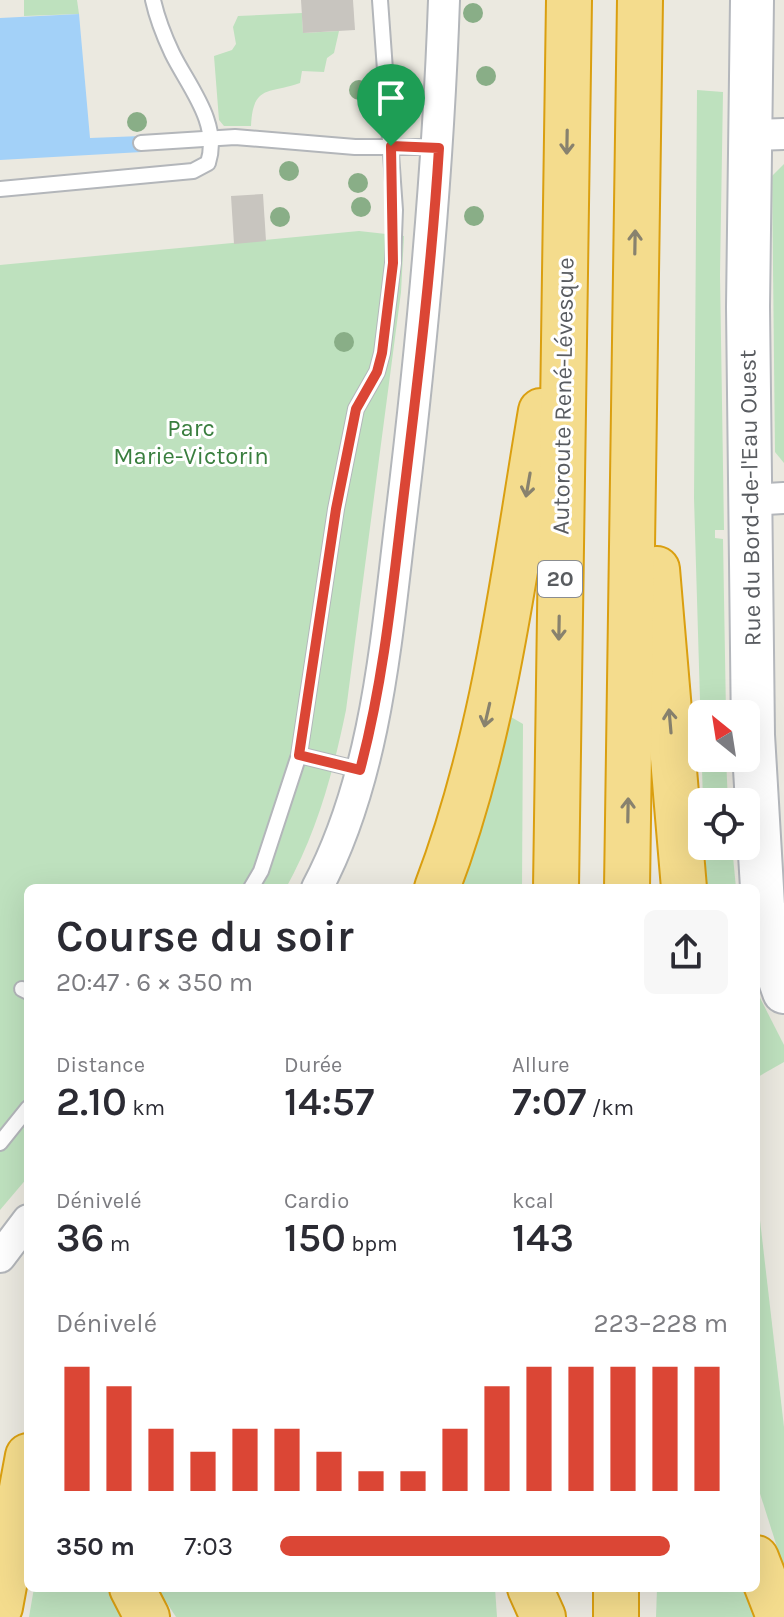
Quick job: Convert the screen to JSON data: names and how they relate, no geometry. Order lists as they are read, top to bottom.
{
  "streets": {
    "highway": ["Autoroute René-Lévesque", "20"],
    "street": ["Rue du Bord-de-l'Eau Ouest"]
  },
  "parks": ["Parc Marie-Victorin"],
  "north": "top left",
  "page": {
    "heading": ["Course du soir", "20:47 · 6 × 350 m"],
    "stats": [
      ["Distance", "2.10 km"],
      ["Durée", "14:57"],
      ["Allure", "7:07 /km"],
      ["Dénivelé", "36 m"],
      ["Cardio", "150 bpm"],
      ["kcal", "143"]
    ],
    "chart": ["Dénivelé", "223–228 m"],
    "list": [
      {
        "name": "350 m",
        "note": "7:03"
      }
    ]
  }
}
